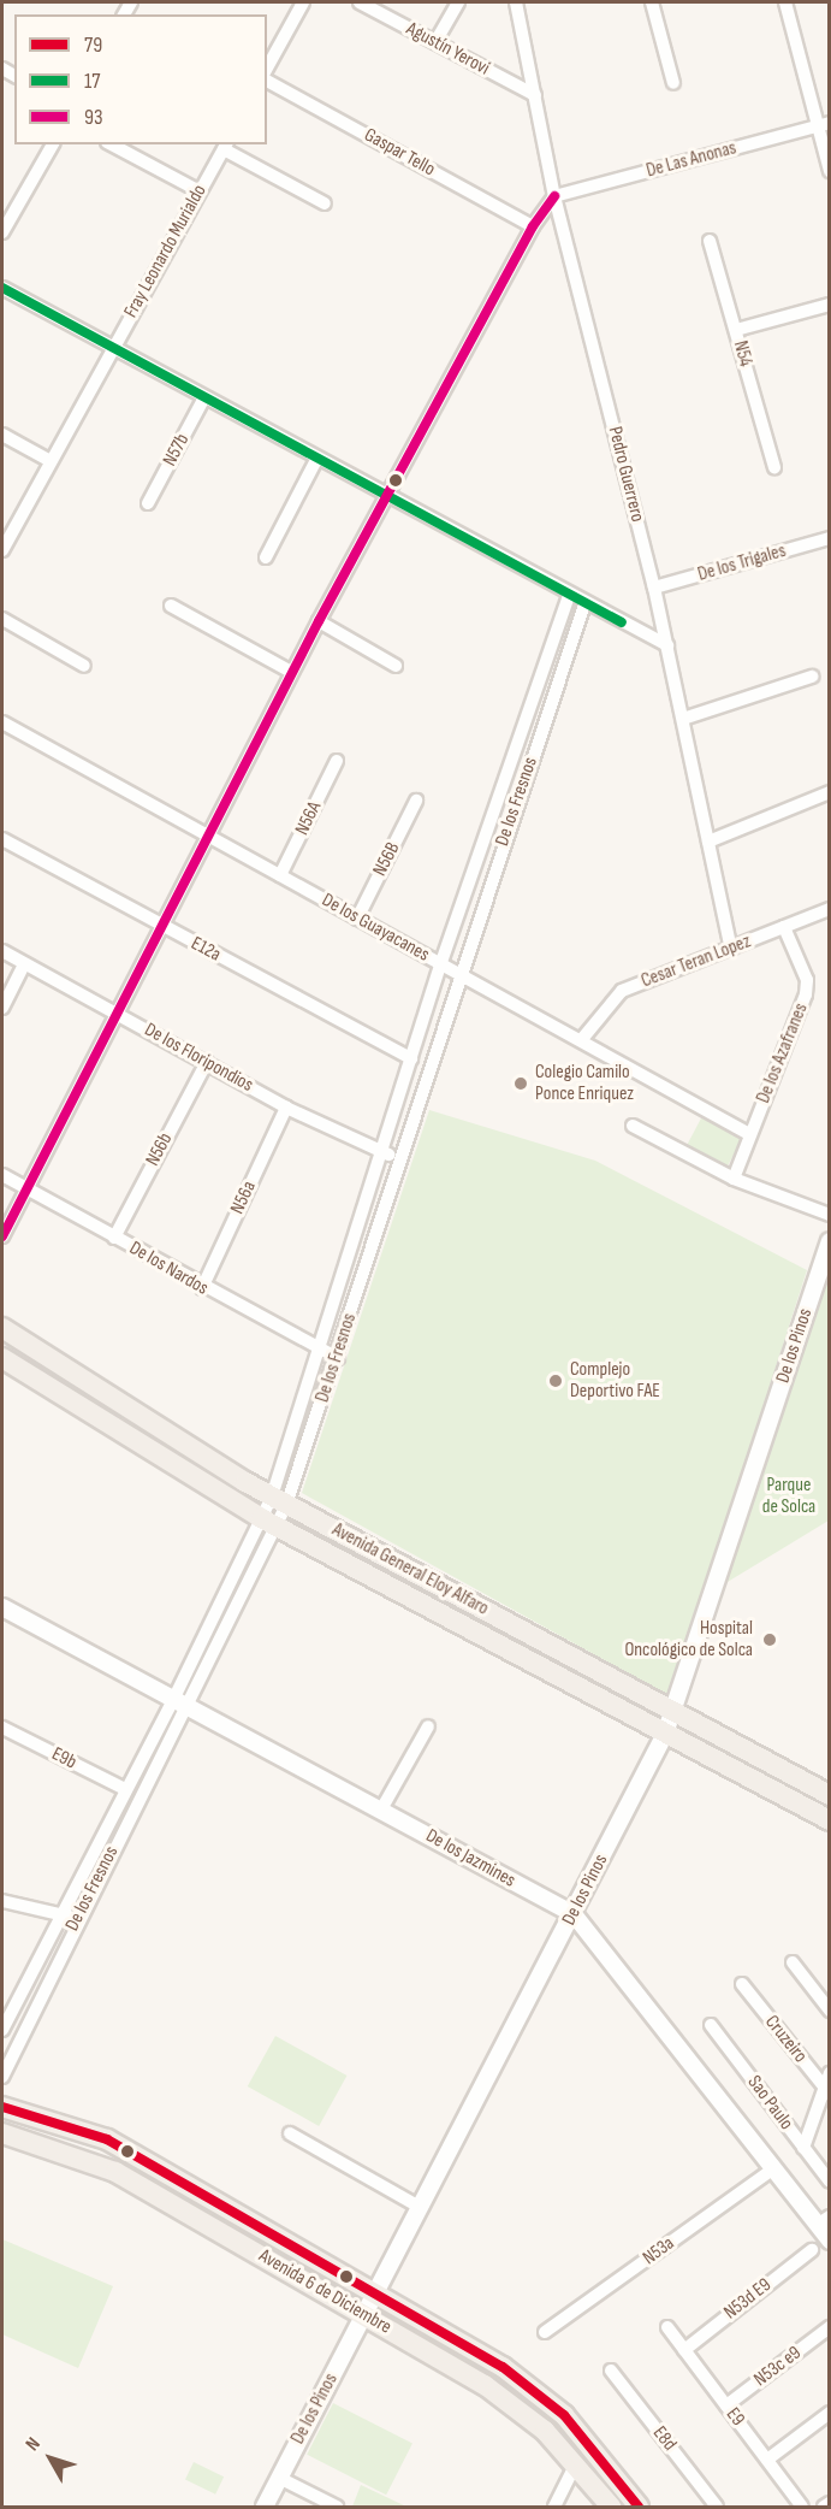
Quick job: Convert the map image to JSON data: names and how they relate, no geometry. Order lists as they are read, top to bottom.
{
  "streets": {
    "main road": ["Avenida General Eloy Alfaro", "Avenida 6 de Diciembre"],
    "street": [
      "Agustín Yerovi",
      "Gaspar Tello",
      "De Las Anonas",
      "Fray Leonardo Murialdo",
      "N54",
      "N57b",
      "Pedro Guerrero",
      "De los Trigales",
      "De los Fresnos",
      "N56A",
      "N56B",
      "De los Guayacanes",
      "E12a",
      "Cesar Teran Lopez",
      "De los Azafranes",
      "De los Floripondios",
      "N56b",
      "N56a",
      "De los Nardos",
      "De los Pinos",
      "E9b",
      "De los Jazmines",
      "Cruzeiro",
      "Sao Paulo",
      "N53a",
      "N53d E9",
      "N53c e9",
      "E9",
      "E8d"
    ]
  },
  "crossings": [
    ["Agustín Yerovi", "Pedro Guerrero"],
    ["De Las Anonas", "Pedro Guerrero"],
    ["Pedro Guerrero", "De los Trigales"],
    ["Pedro Guerrero", "Cesar Teran Lopez"],
    ["De los Fresnos", "De los Guayacanes"],
    ["De los Fresnos", "E12a"],
    ["De los Fresnos", "De los Floripondios"],
    ["De los Fresnos", "De los Nardos"],
    ["De los Fresnos", "Avenida General Eloy Alfaro"],
    ["De los Fresnos", "E9b"],
    ["De los Fresnos", "De los Jazmines"],
    ["N56A", "De los Guayacanes"],
    ["N56B", "De los Guayacanes"],
    ["De los Guayacanes", "Cesar Teran Lopez"],
    ["De los Guayacanes", "De los Azafranes"],
    ["Cesar Teran Lopez", "De los Azafranes"],
    ["De los Floripondios", "N56b"],
    ["De los Floripondios", "N56a"],
    ["N56b", "De los Nardos"],
    ["N56a", "De los Nardos"],
    ["De los Pinos", "Avenida General Eloy Alfaro"],
    ["De los Pinos", "De los Jazmines"],
    ["De los Pinos", "Avenida 6 de Diciembre"],
    ["De los Jazmines", "N53a"],
    ["N53d E9", "E9"],
    ["N53c e9", "E9"]
  ],
  "parks": ["Parque de Solca"],
  "places": ["Colegio Camilo Ponce Enriquez", "Complejo Deportivo FAE", "Hospital Oncológico de Solca"],
  "lines": ["transit line 93", "transit line 17", "transit line 79"],
  "legend": ["79", "17", "93"],
  "north": "top left"
}
